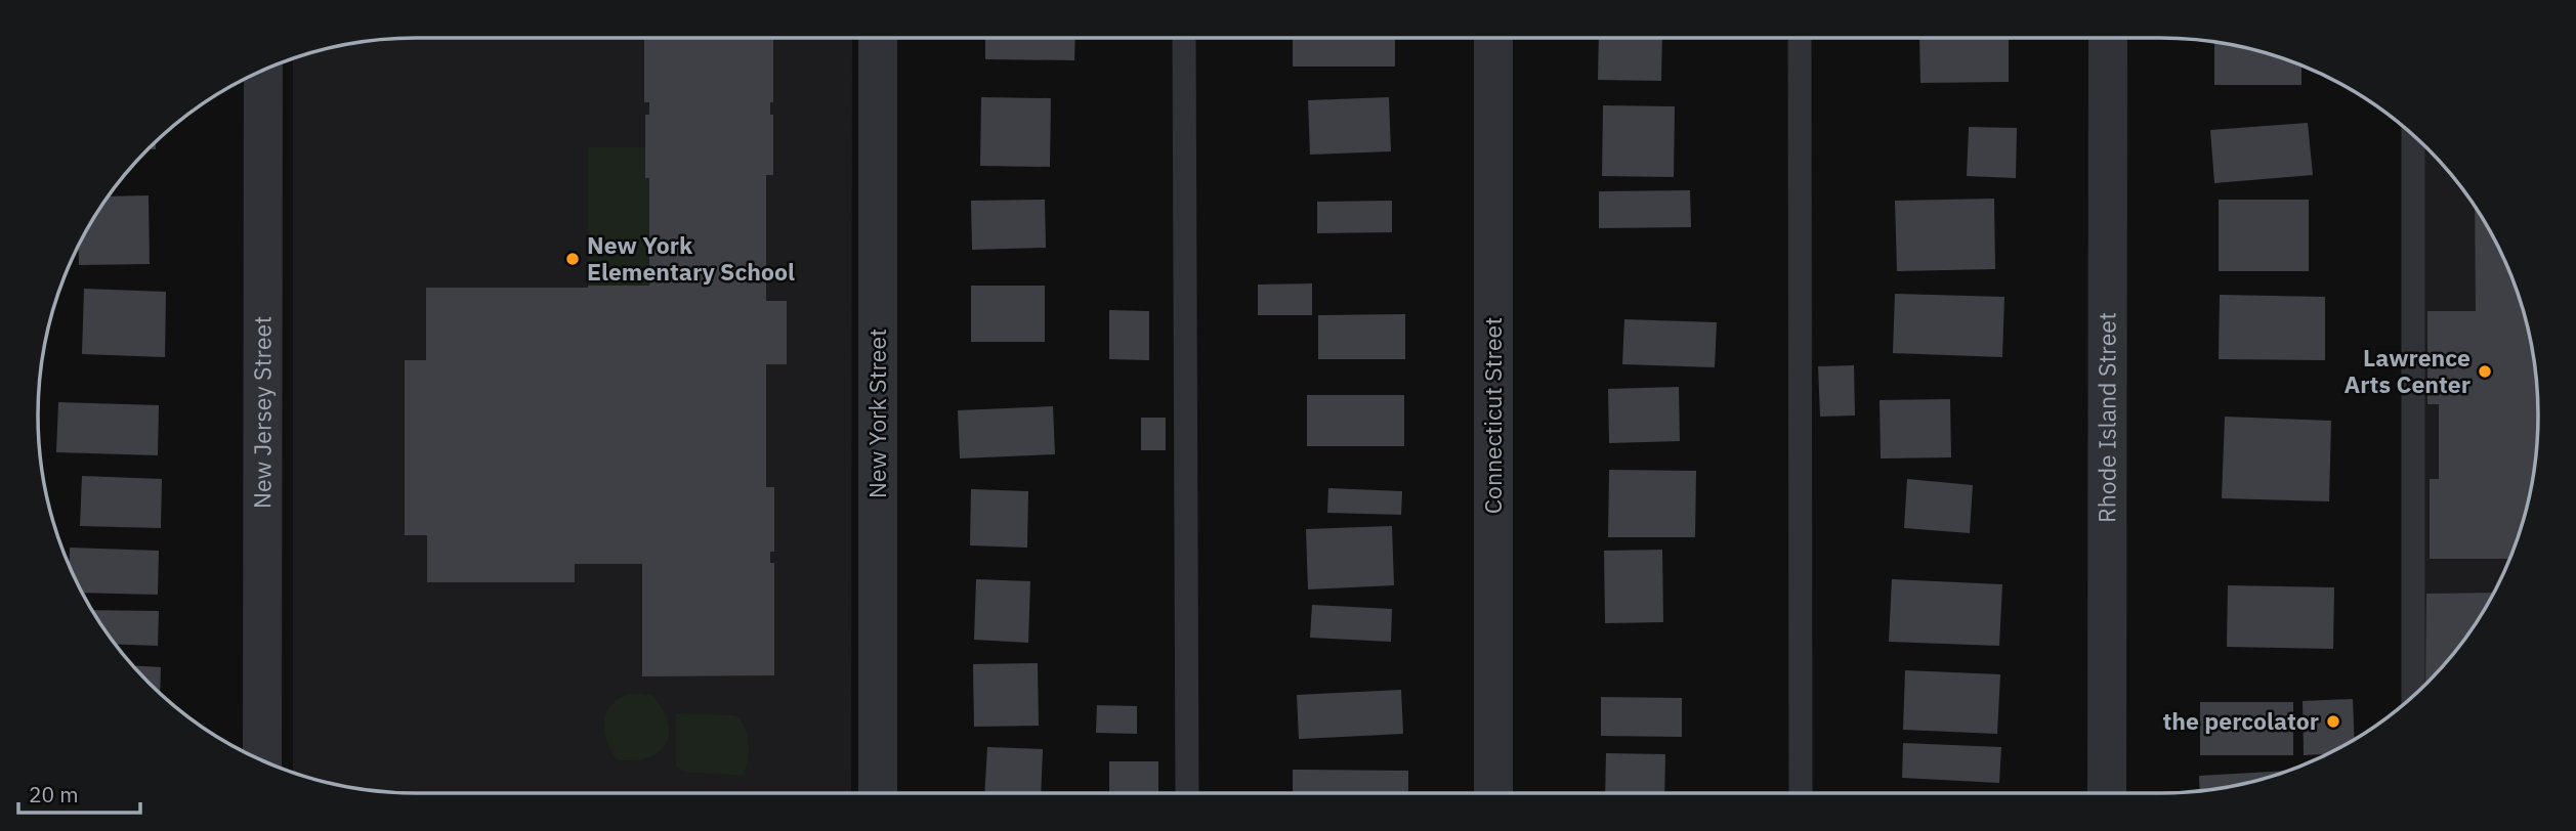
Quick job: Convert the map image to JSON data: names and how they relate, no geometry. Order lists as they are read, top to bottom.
{
  "streets": {
    "street": [
      "New Jersey Street",
      "New York Street",
      "Connecticut Street",
      "Rhode Island Street"
    ]
  },
  "places": ["New York Elementary School", "Lawrence Arts Center", "the percolator"],
  "scale_bar": "20 m"
}
